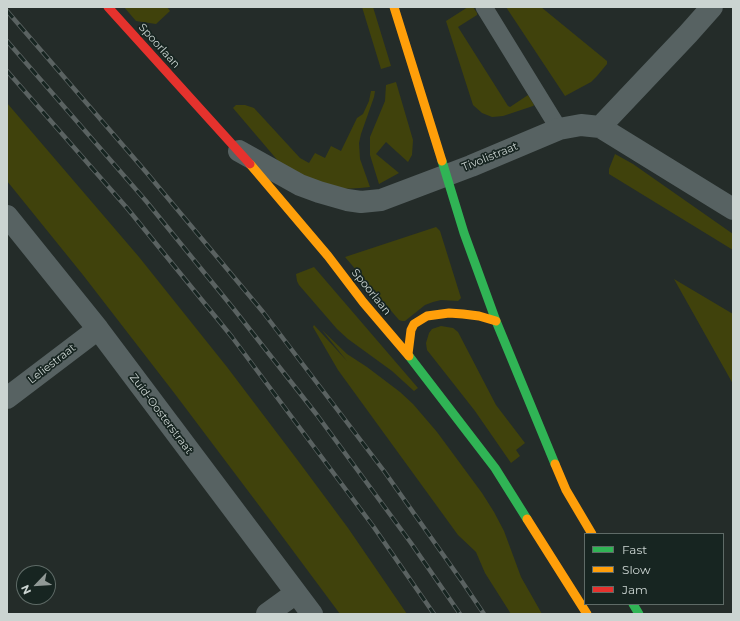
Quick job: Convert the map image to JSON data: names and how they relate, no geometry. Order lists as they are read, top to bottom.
{
  "streets": {
    "street": [
      "Spoorlaan",
      "Tivolistraat",
      "Leliestraat",
      "Zuid-Oosterstraat"
    ]
  },
  "crossings": [
    ["Spoorlaan", "Tivolistraat"],
    ["Leliestraat", "Zuid-Oosterstraat"]
  ],
  "legend": ["Fast", "Slow", "Jam"],
  "north": "bottom left"
}
